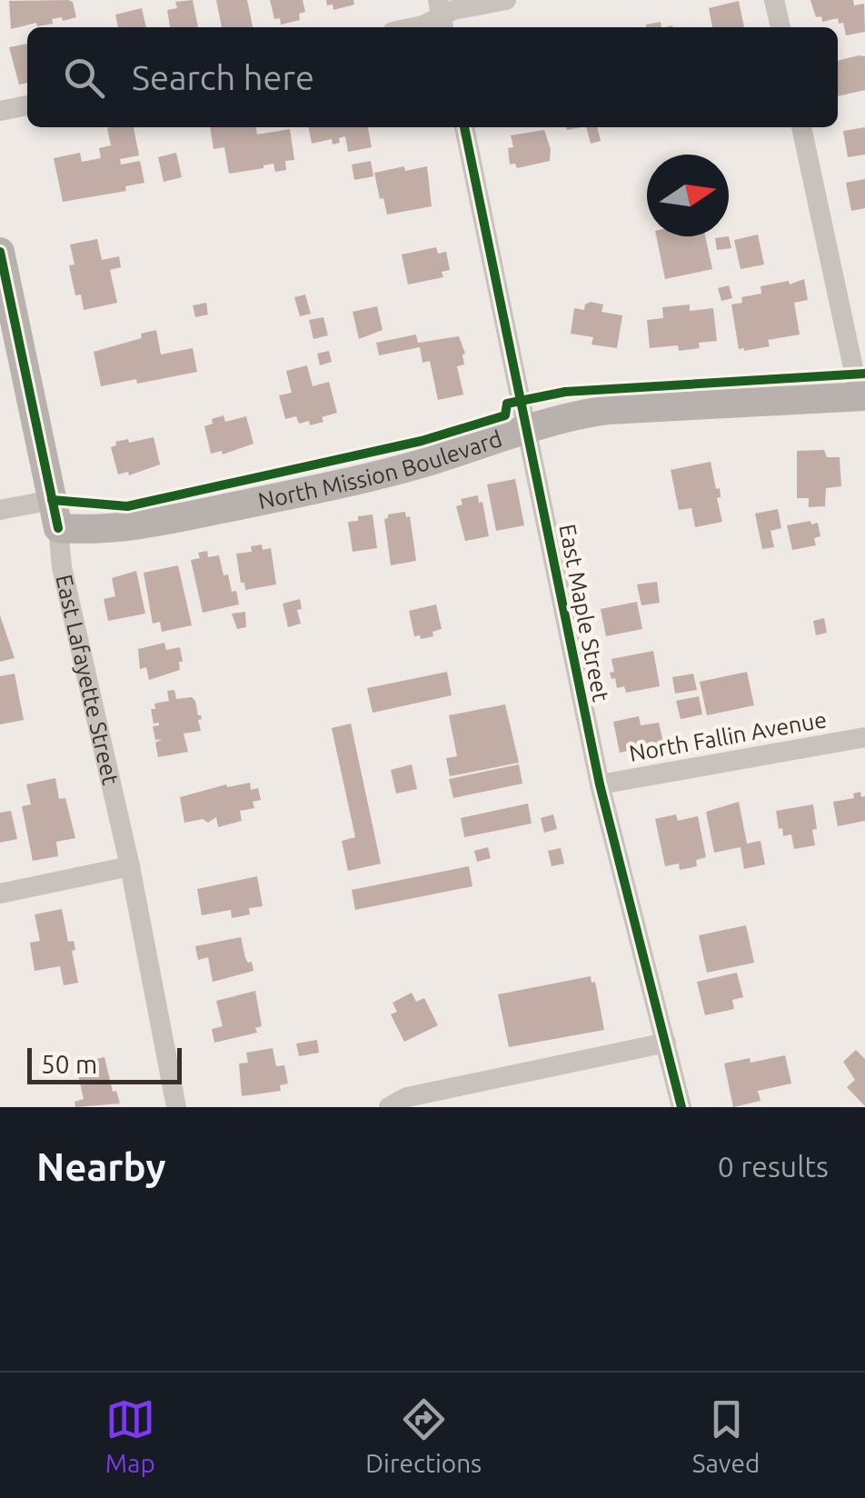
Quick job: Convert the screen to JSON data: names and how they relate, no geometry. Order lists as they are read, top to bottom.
{
  "streets": {
    "main road": ["North Mission Boulevard", "East Lafayette Street"],
    "street": ["East Maple Street", "North Fallin Avenue"]
  },
  "crossings": [
    ["North Mission Boulevard", "East Maple Street"],
    ["North Mission Boulevard", "East Lafayette Street"],
    ["East Maple Street", "North Fallin Avenue"]
  ],
  "scale_bar": "50 m",
  "north": "right",
  "page": {
    "search": "Search here",
    "scale": "50 m",
    "heading": ["Nearby", "0 results"],
    "nav": ["Map", "Directions", "Saved"]
  }
}
